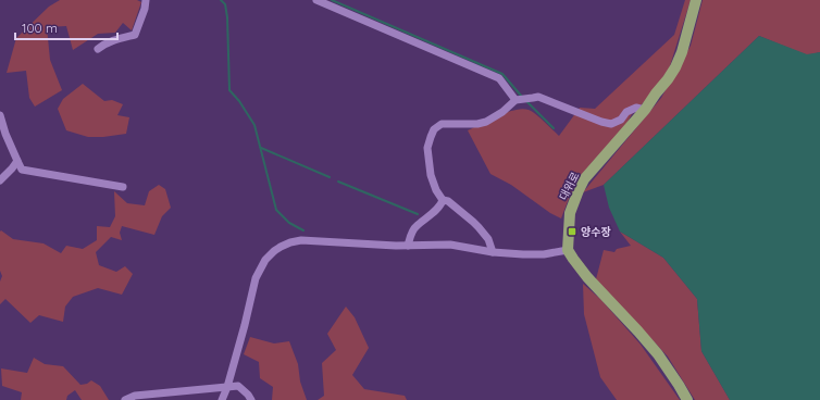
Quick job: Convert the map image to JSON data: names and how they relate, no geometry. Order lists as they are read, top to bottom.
{
  "streets": {
    "main road": ["대위로"]
  },
  "places": {
    "transit": ["양수장"]
  },
  "scale_bar": "100 m"
}
